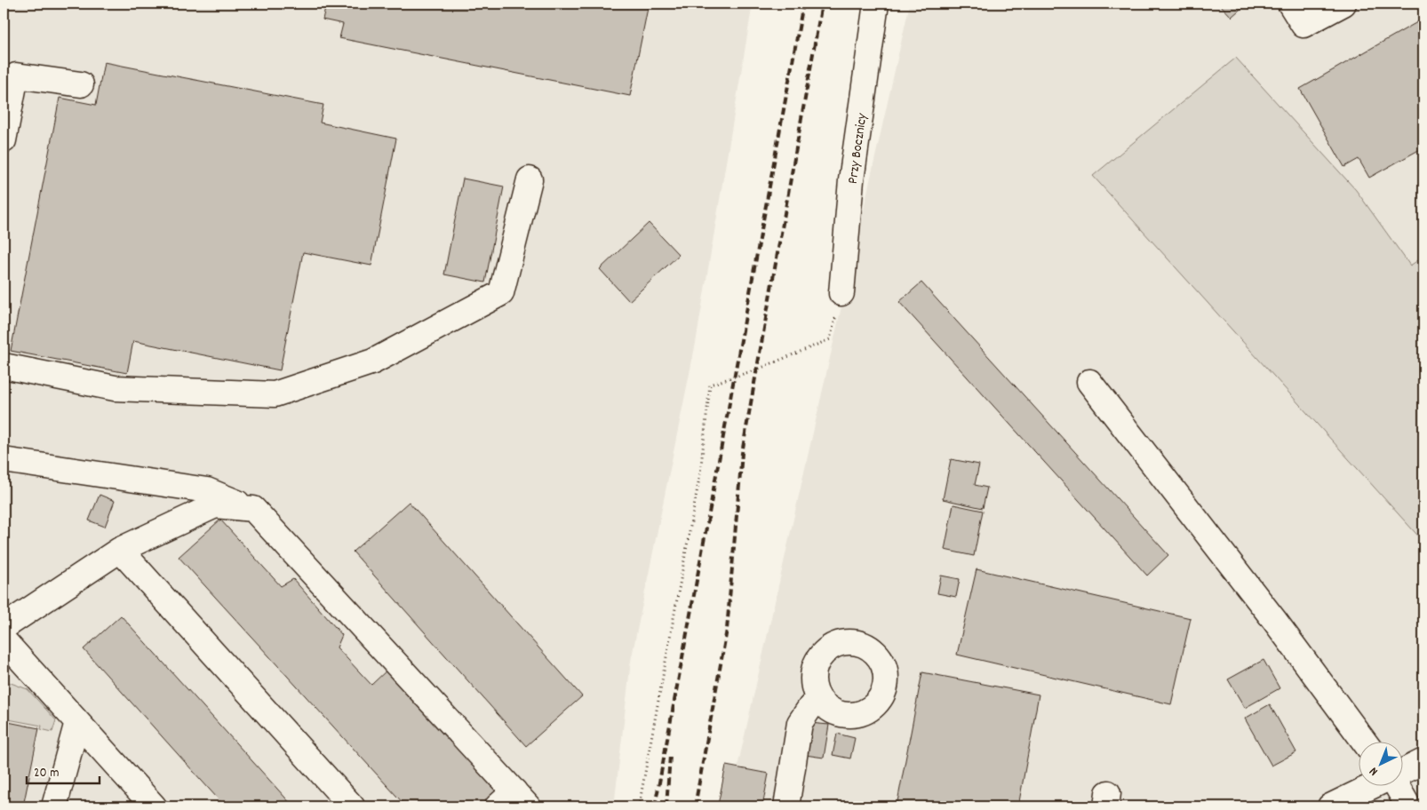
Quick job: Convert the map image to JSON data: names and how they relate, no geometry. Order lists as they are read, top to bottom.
{
  "streets": {
    "street": ["Przy Bocznicy"]
  },
  "scale_bar": "20 m",
  "north": "bottom left"
}
